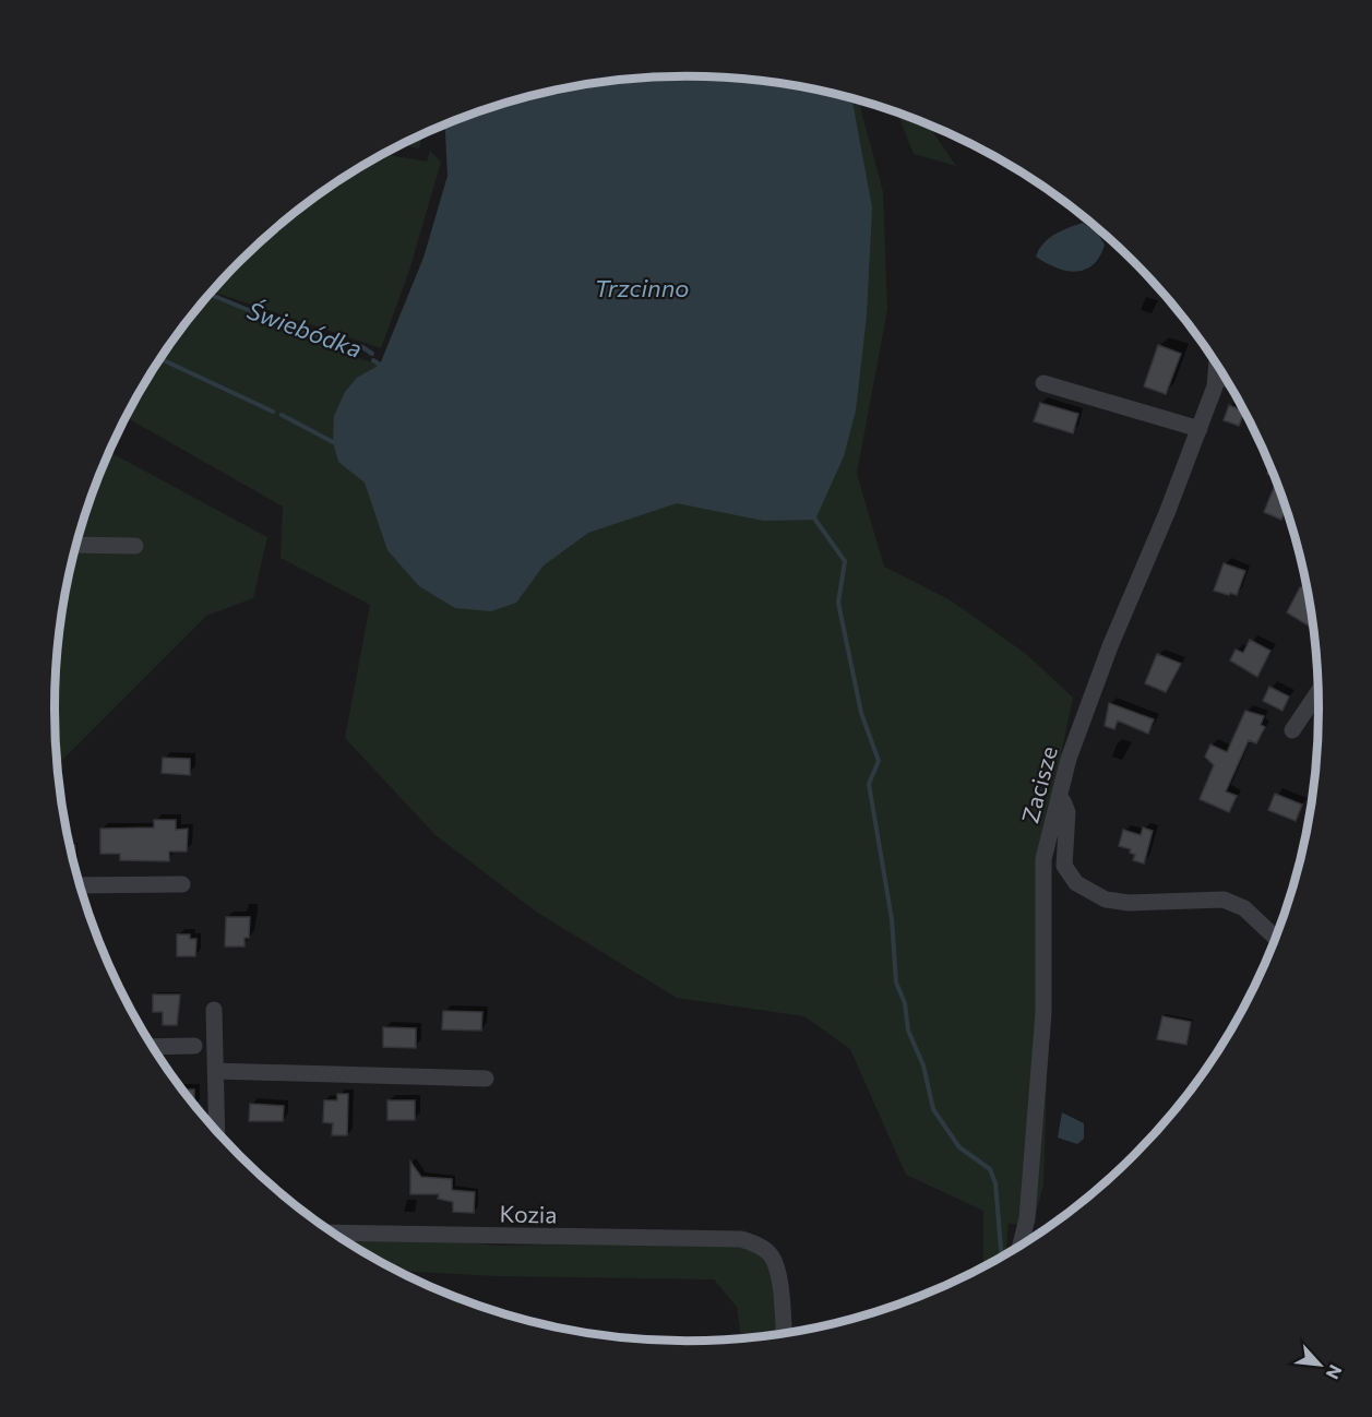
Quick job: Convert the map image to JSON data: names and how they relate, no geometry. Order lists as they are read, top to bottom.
{
  "streets": {
    "street": ["Zacisze", "Kozia"]
  },
  "water": ["Trzcinno", "Świebódka"],
  "north": "bottom right"
}
